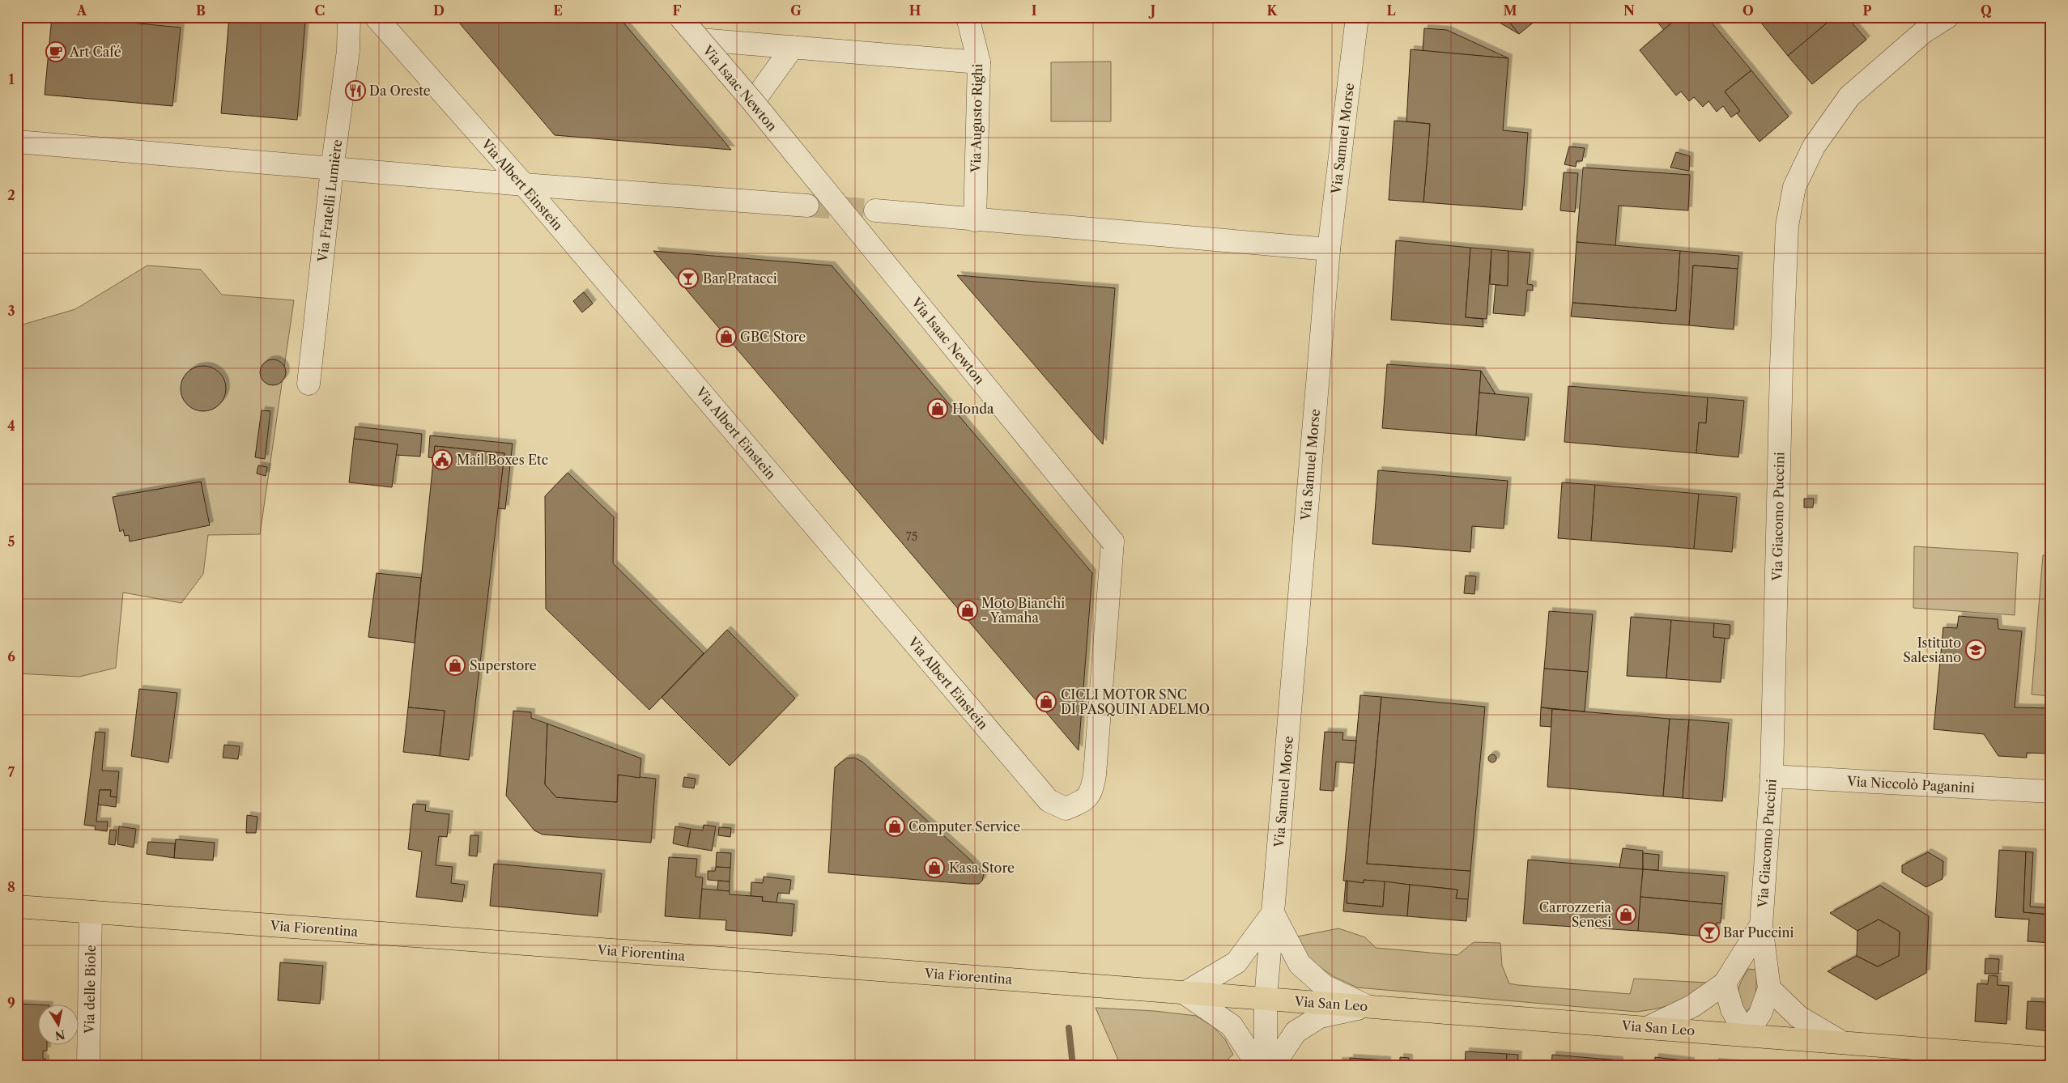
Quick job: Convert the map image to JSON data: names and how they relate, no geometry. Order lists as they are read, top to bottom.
{
  "streets": {
    "main road": ["Via Fiorentina", "Via San Leo"],
    "street": [
      "Via Isaac Newton",
      "Via Augusto Righi",
      "Via Samuel Morse",
      "Via Albert Einstein",
      "Via Fratelli Lumière",
      "Via Giacomo Puccini",
      "Via Niccolò Paganini",
      "Via delle Biole"
    ]
  },
  "crossings": [
    ["Via Isaac Newton", "Via Albert Einstein"],
    ["Via Samuel Morse", "Via Fiorentina"],
    ["Via Samuel Morse", "Via San Leo"],
    ["Via Giacomo Puccini", "Via Niccolò Paganini"],
    ["Via Fiorentina", "Via delle Biole"],
    ["Via Fiorentina", "Via San Leo"]
  ],
  "places": {
    "cafe": ["Art Café"],
    "restaurant": ["Da Oreste"],
    "bar": ["Bar Pratacci", "Bar Puccini"],
    "shop": [
      "GBC Store",
      "Honda",
      "Moto Bianchi - Yamaha",
      "Superstore",
      "CICLI MOTOR SNC DI PASQUINI ADELMO",
      "Computer Service",
      "Kasa Store",
      "Carrozzeria Senesi"
    ],
    "public building": ["Mail Boxes Etc"],
    "school or university": ["Istituto Salesiano"]
  },
  "house_numbers": ["75"],
  "north": "bottom",
  "grid": {
    "columns": [
      "A",
      "B",
      "C",
      "D",
      "E",
      "F",
      "G",
      "H",
      "I",
      "J",
      "K",
      "L",
      "M",
      "N",
      "O",
      "P",
      "Q"
    ],
    "rows": [
      "1",
      "2",
      "3",
      "4",
      "5",
      "6",
      "7",
      "8",
      "9"
    ]
  }
}
